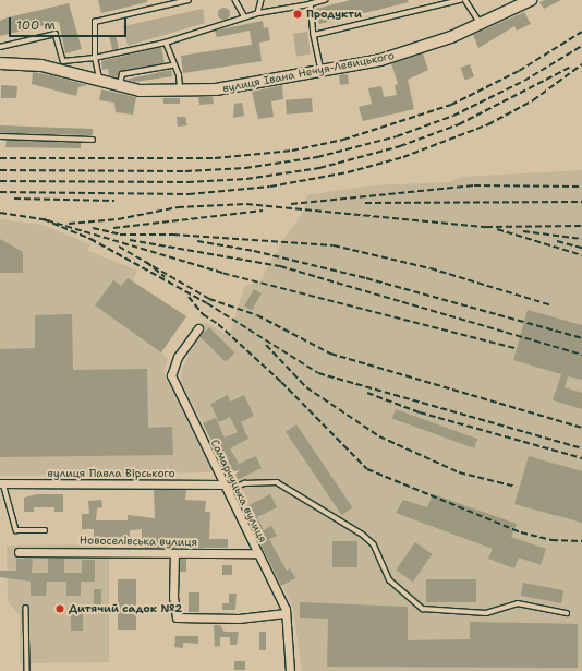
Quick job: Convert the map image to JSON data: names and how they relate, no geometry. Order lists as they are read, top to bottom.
{
  "streets": {
    "street": [
      "вулиця Івана Нечуя-Левицького",
      "вулиця Павла Вірського",
      "Самарчуцька вулиця",
      "Новоселівська вулиця"
    ]
  },
  "crossings": [
    ["вулиця Павла Вірського", "Самарчуцька вулиця"],
    ["Самарчуцька вулиця", "Новоселівська вулиця"]
  ],
  "places": ["Продукти", "Дитячий садок №2"],
  "scale_bar": "100 m"
}
